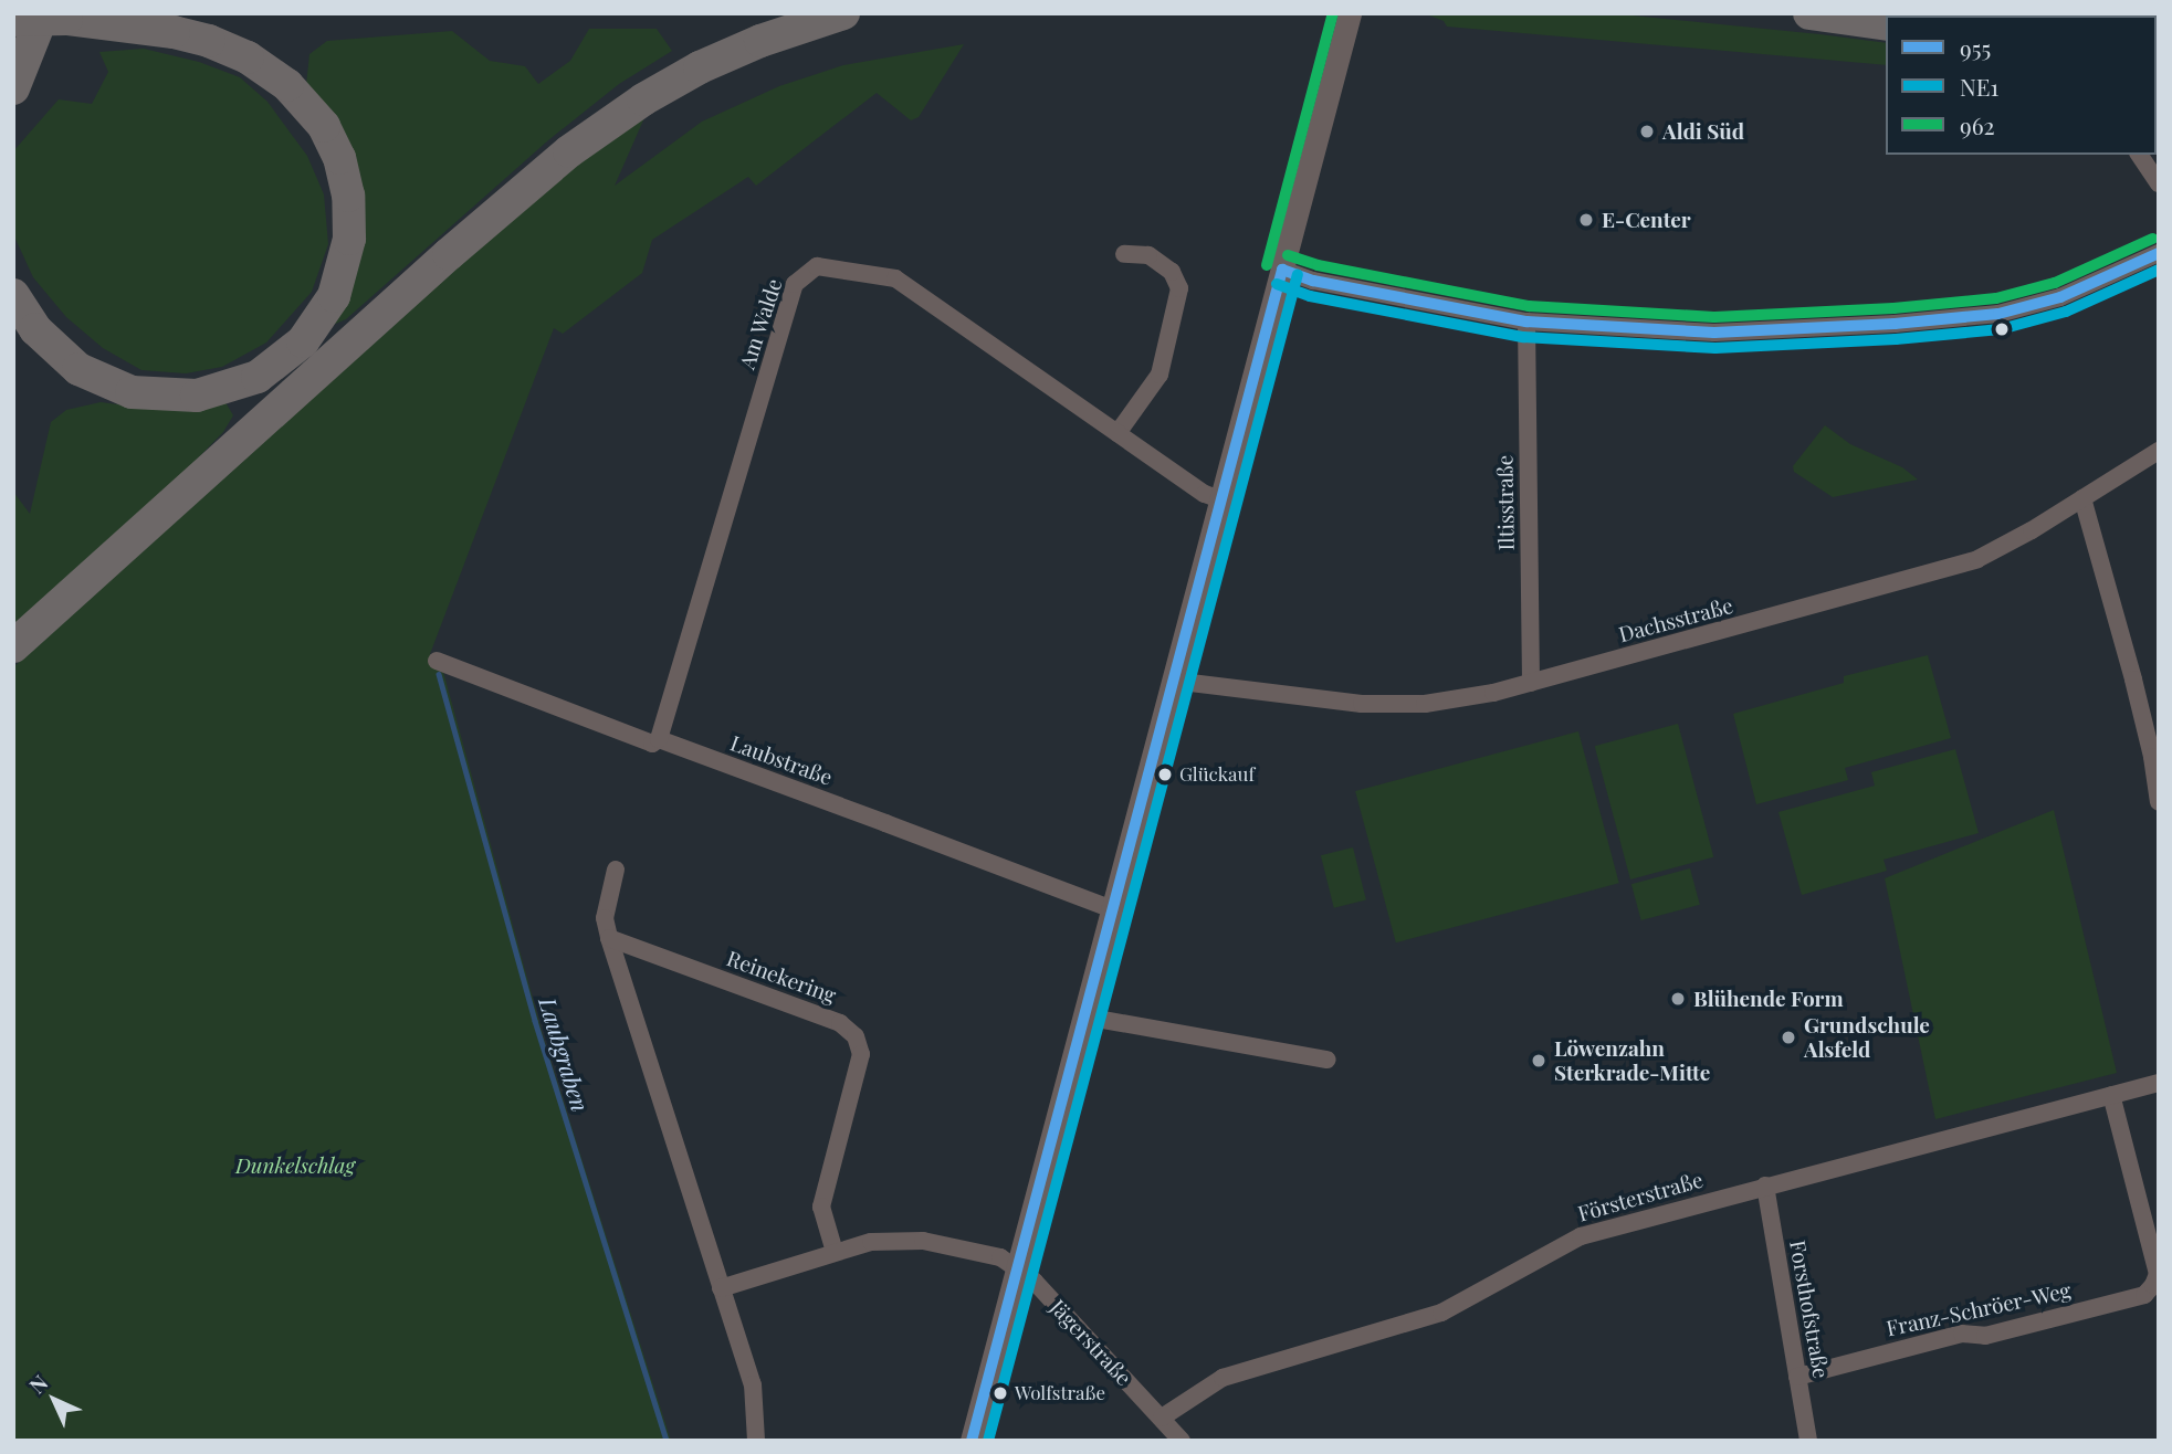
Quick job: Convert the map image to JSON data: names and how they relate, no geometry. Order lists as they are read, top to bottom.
{
  "streets": {
    "street": [
      "Am Walde",
      "Iltisstraße",
      "Dachsstraße",
      "Laubstraße",
      "Reinekering",
      "Försterstraße",
      "Forsthofstraße",
      "Franz-Schröer-Weg",
      "Jägerstraße"
    ]
  },
  "crossings": [
    ["Am Walde", "Laubstraße"],
    ["Iltisstraße", "Dachsstraße"],
    ["Försterstraße", "Forsthofstraße"],
    ["Försterstraße", "Franz-Schröer-Weg"],
    ["Försterstraße", "Jägerstraße"],
    ["Forsthofstraße", "Franz-Schröer-Weg"]
  ],
  "water": ["Laubgraben"],
  "parks": ["Dunkelschlag"],
  "places": [
    "Aldi Süd",
    "E-Center",
    "Glückauf",
    "Blühende Form",
    "Grundschule Alsfeld",
    "Löwenzahn Sterkrade-Mitte",
    "Wolfstraße"
  ],
  "lines": ["transit line 962", "transit line 955", "transit line NE1"],
  "legend": ["955", "NE1", "962"],
  "north": "top left"
}
